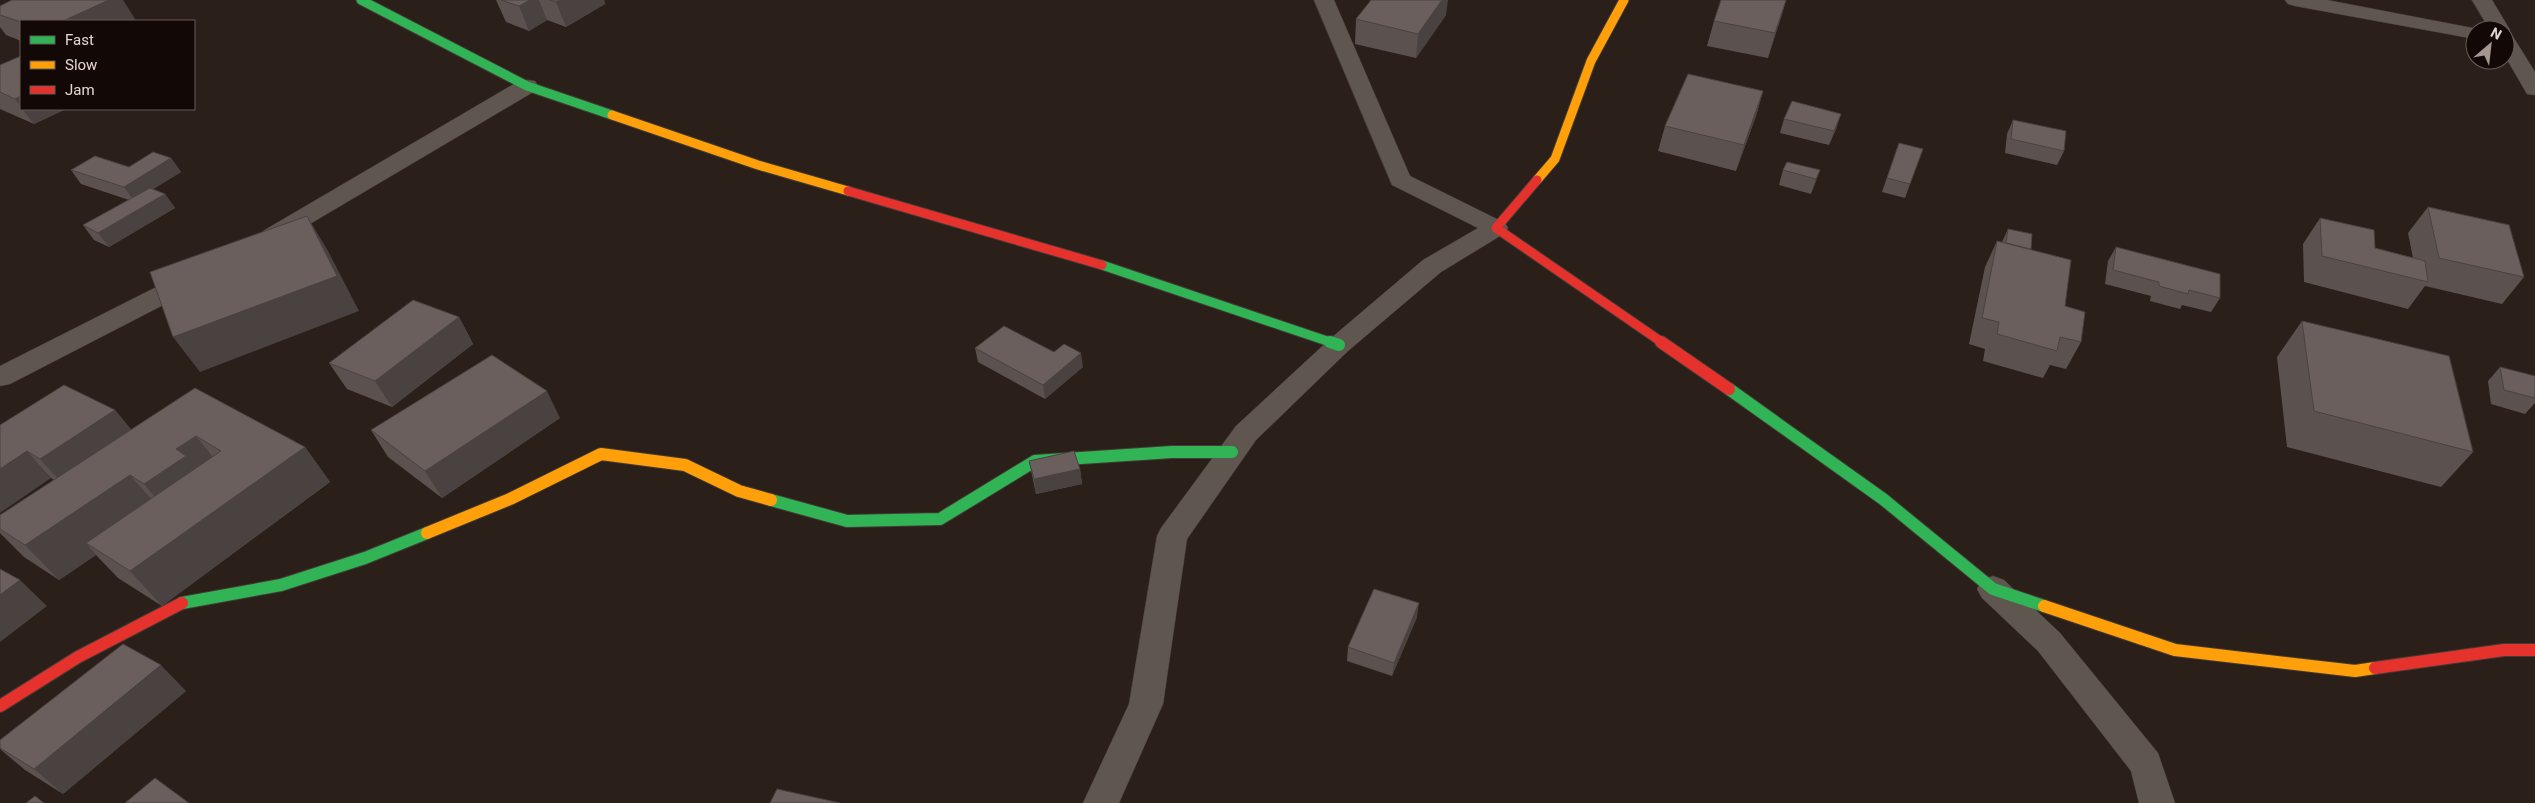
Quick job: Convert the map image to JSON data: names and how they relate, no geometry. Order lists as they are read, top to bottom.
{
  "legend": ["Fast", "Slow", "Jam"],
  "north": "top right"
}
